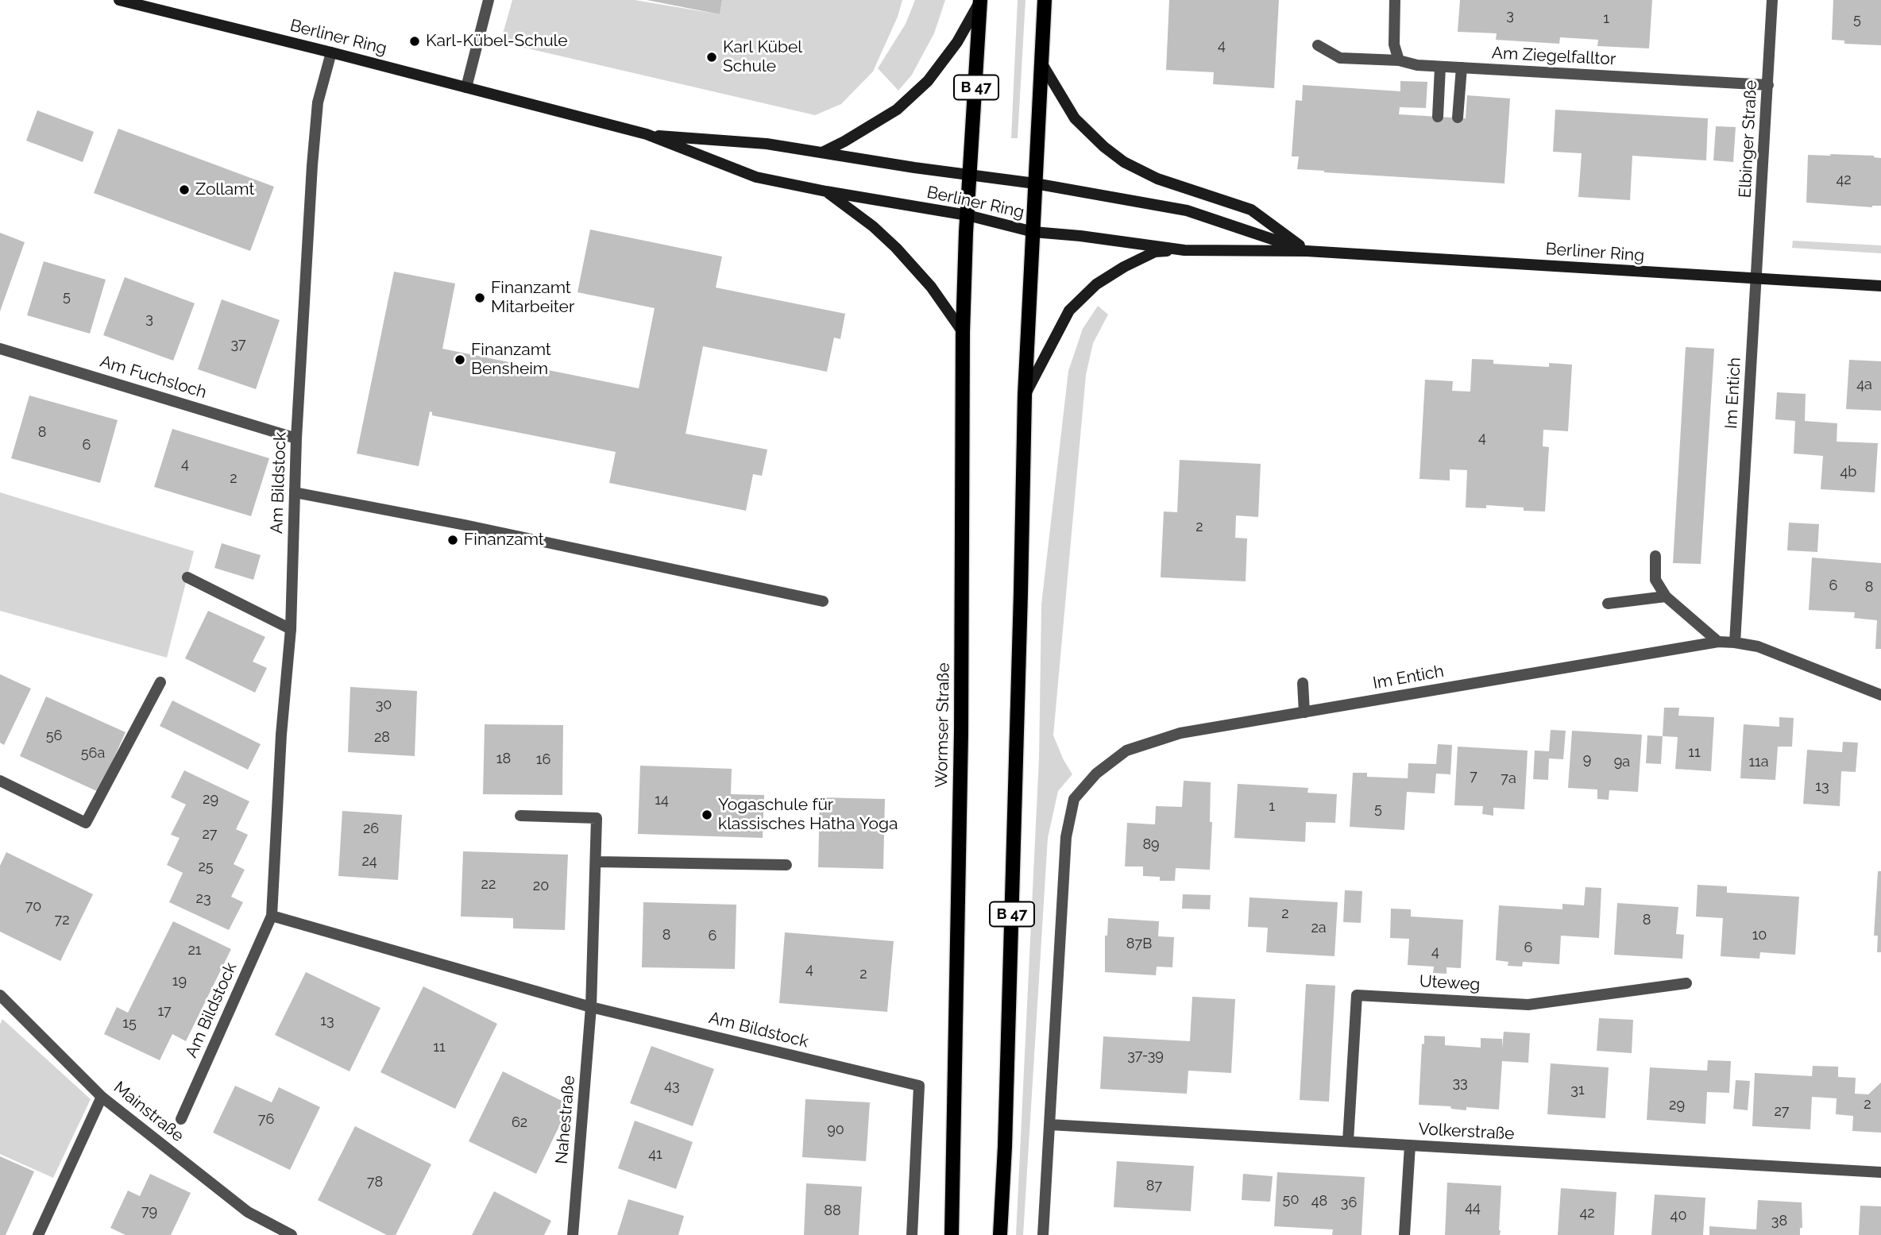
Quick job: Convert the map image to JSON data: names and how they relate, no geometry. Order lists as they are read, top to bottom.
{
  "streets": {
    "main road": ["B 47", "Wormser Straße"],
    "street": [
      "Berliner Ring",
      "Am Ziegelfalltor",
      "Elbinger Straße",
      "Am Fuchsloch",
      "Im Entich",
      "Am Bildstock",
      "Uteweg",
      "Mainstraße",
      "Nahestraße",
      "Volkerstraße"
    ]
  },
  "crossings": [
    ["Berliner Ring", "B 47"],
    ["Berliner Ring", "Elbinger Straße"],
    ["Berliner Ring", "Im Entich"],
    ["Berliner Ring", "Am Bildstock"],
    ["Berliner Ring", "Wormser Straße"],
    ["Am Ziegelfalltor", "Elbinger Straße"],
    ["B 47", "Wormser Straße"],
    ["Elbinger Straße", "Im Entich"],
    ["Am Fuchsloch", "Am Bildstock"],
    ["Im Entich", "Volkerstraße"],
    ["Am Bildstock", "Nahestraße"],
    ["Uteweg", "Volkerstraße"]
  ],
  "places": [
    "Karl-Kübel-Schule",
    "Karl Kübel Schule",
    "Zollamt",
    "Finanzamt Mitarbeiter",
    "Finanzamt Bensheim",
    "Finanzamt",
    "Yogaschule für klassisches Hatha Yoga"
  ],
  "house_numbers": [
    "3",
    "1",
    "5",
    "4",
    "42",
    "5",
    "3",
    "37",
    "4a",
    "8",
    "4",
    "6",
    "4",
    "4b",
    "2",
    "2",
    "6",
    "8",
    "30",
    "56",
    "28",
    "11",
    "56a",
    "18",
    "16",
    "9",
    "9a",
    "11a",
    "7",
    "7a",
    "13",
    "29",
    "14",
    "1",
    "5",
    "26",
    "27",
    "89",
    "24",
    "25",
    "22",
    "20",
    "23",
    "70",
    "2",
    "72",
    "8",
    "2a",
    "8",
    "10",
    "6",
    "87B",
    "6",
    "21",
    "4",
    "4",
    "2",
    "19",
    "17",
    "13",
    "15",
    "11",
    "37-39",
    "33",
    "43",
    "31",
    "2",
    "29",
    "27",
    "76",
    "62",
    "90",
    "41",
    "78",
    "87",
    "50",
    "48",
    "36",
    "44",
    "88",
    "79",
    "42",
    "40",
    "38"
  ]
}
